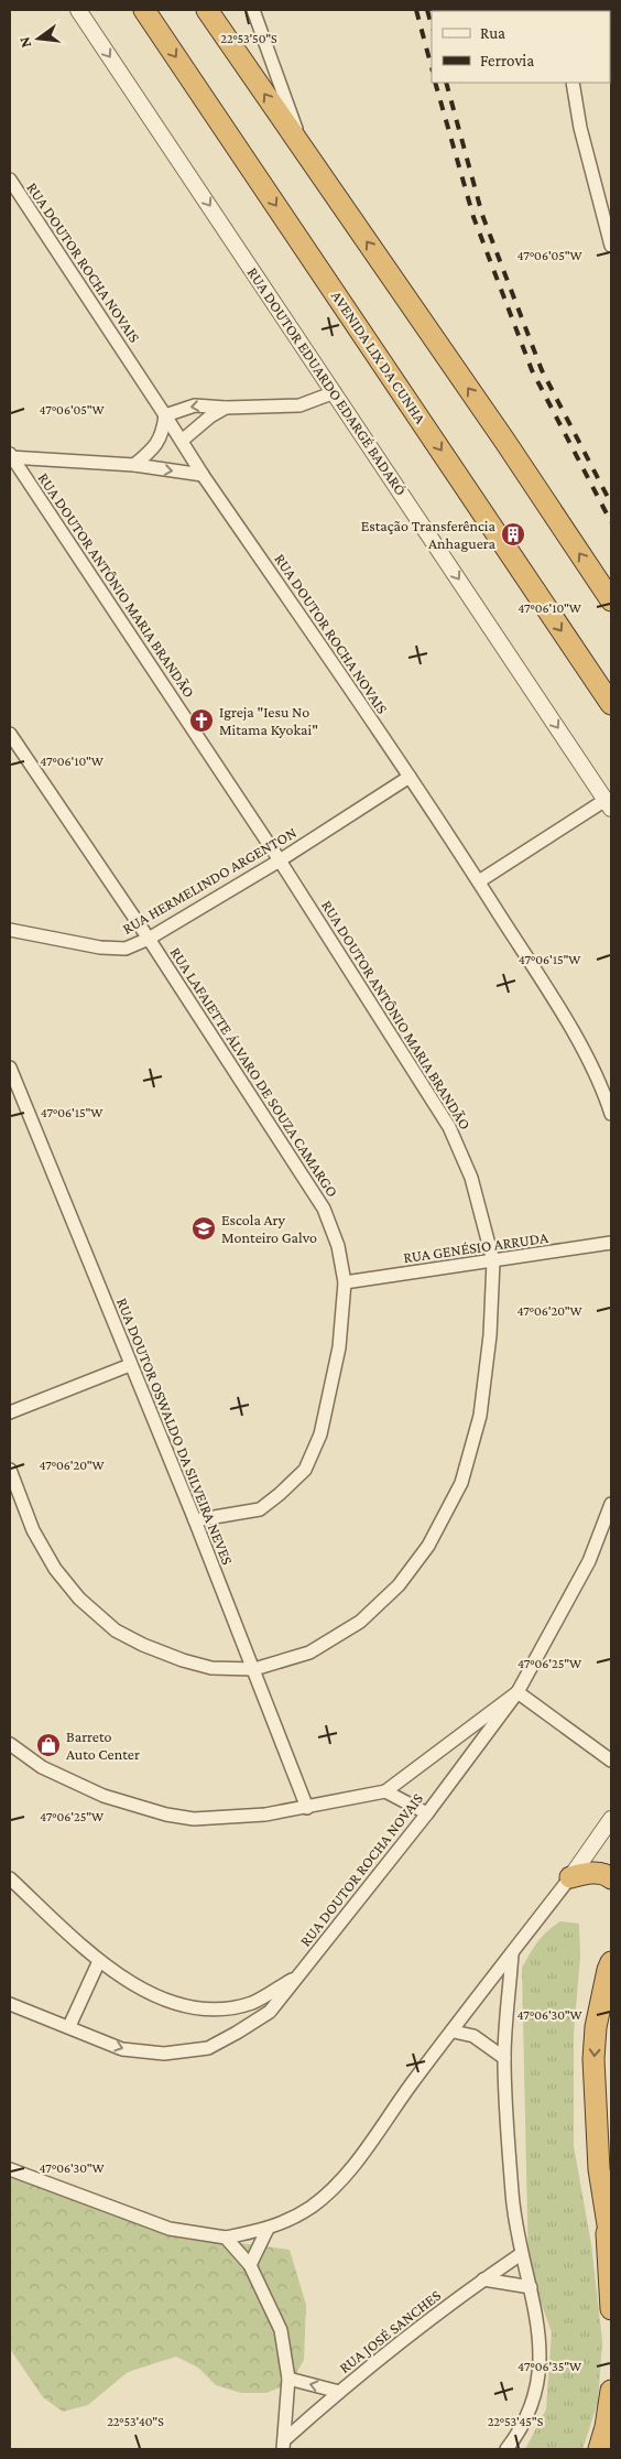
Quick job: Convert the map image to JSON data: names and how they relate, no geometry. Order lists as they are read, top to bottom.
{
  "streets": {
    "highway": ["AVENIDA LIX DA CUNHA"],
    "street": [
      "RUA DOUTOR ROCHA NOVAIS",
      "RUA DOUTOR EDUARDO EDARGÉ BADARÓ",
      "RUA DOUTOR ANTÔNIO MARIA BRANDÃO",
      "RUA HERMELINDO ARGENTON",
      "RUA LAFAIETTE ÁLVARO DE SOUZA CAMARGO",
      "RUA GENÉSIO ARRUDA",
      "RUA DOUTOR OSWALDO DA SILVEIRA NEVES",
      "RUA JOSÉ SANCHES"
    ]
  },
  "crossings": [
    ["RUA DOUTOR ROCHA NOVAIS", "RUA HERMELINDO ARGENTON"],
    ["RUA DOUTOR ANTÔNIO MARIA BRANDÃO", "RUA HERMELINDO ARGENTON"],
    ["RUA DOUTOR ANTÔNIO MARIA BRANDÃO", "RUA GENÉSIO ARRUDA"],
    ["RUA DOUTOR ANTÔNIO MARIA BRANDÃO", "RUA DOUTOR OSWALDO DA SILVEIRA NEVES"],
    ["RUA HERMELINDO ARGENTON", "RUA LAFAIETTE ÁLVARO DE SOUZA CAMARGO"],
    ["RUA LAFAIETTE ÁLVARO DE SOUZA CAMARGO", "RUA GENÉSIO ARRUDA"],
    ["RUA LAFAIETTE ÁLVARO DE SOUZA CAMARGO", "RUA DOUTOR OSWALDO DA SILVEIRA NEVES"]
  ],
  "one_way": ["RUA DOUTOR EDUARDO EDARGÉ BADARÓ"],
  "places": {
    "building": ["Estação Transferência Anhaguera"],
    "church": ["Igreja \"Iesu No Mitama Kyokai\""],
    "school or university": ["Escola Ary Monteiro Galvo"],
    "shop": ["Barreto Auto Center"]
  },
  "legend": ["Rua", "Ferrovia"],
  "north": "left",
  "coordinates": [
    "22°53'50\"S",
    "47°06'05\"W",
    "47°06'10\"W",
    "47°06'15\"W",
    "47°06'20\"W",
    "47°06'25\"W",
    "47°06'30\"W",
    "47°06'35\"W",
    "22°53'40\"S",
    "22°53'45\"S"
  ]
}
